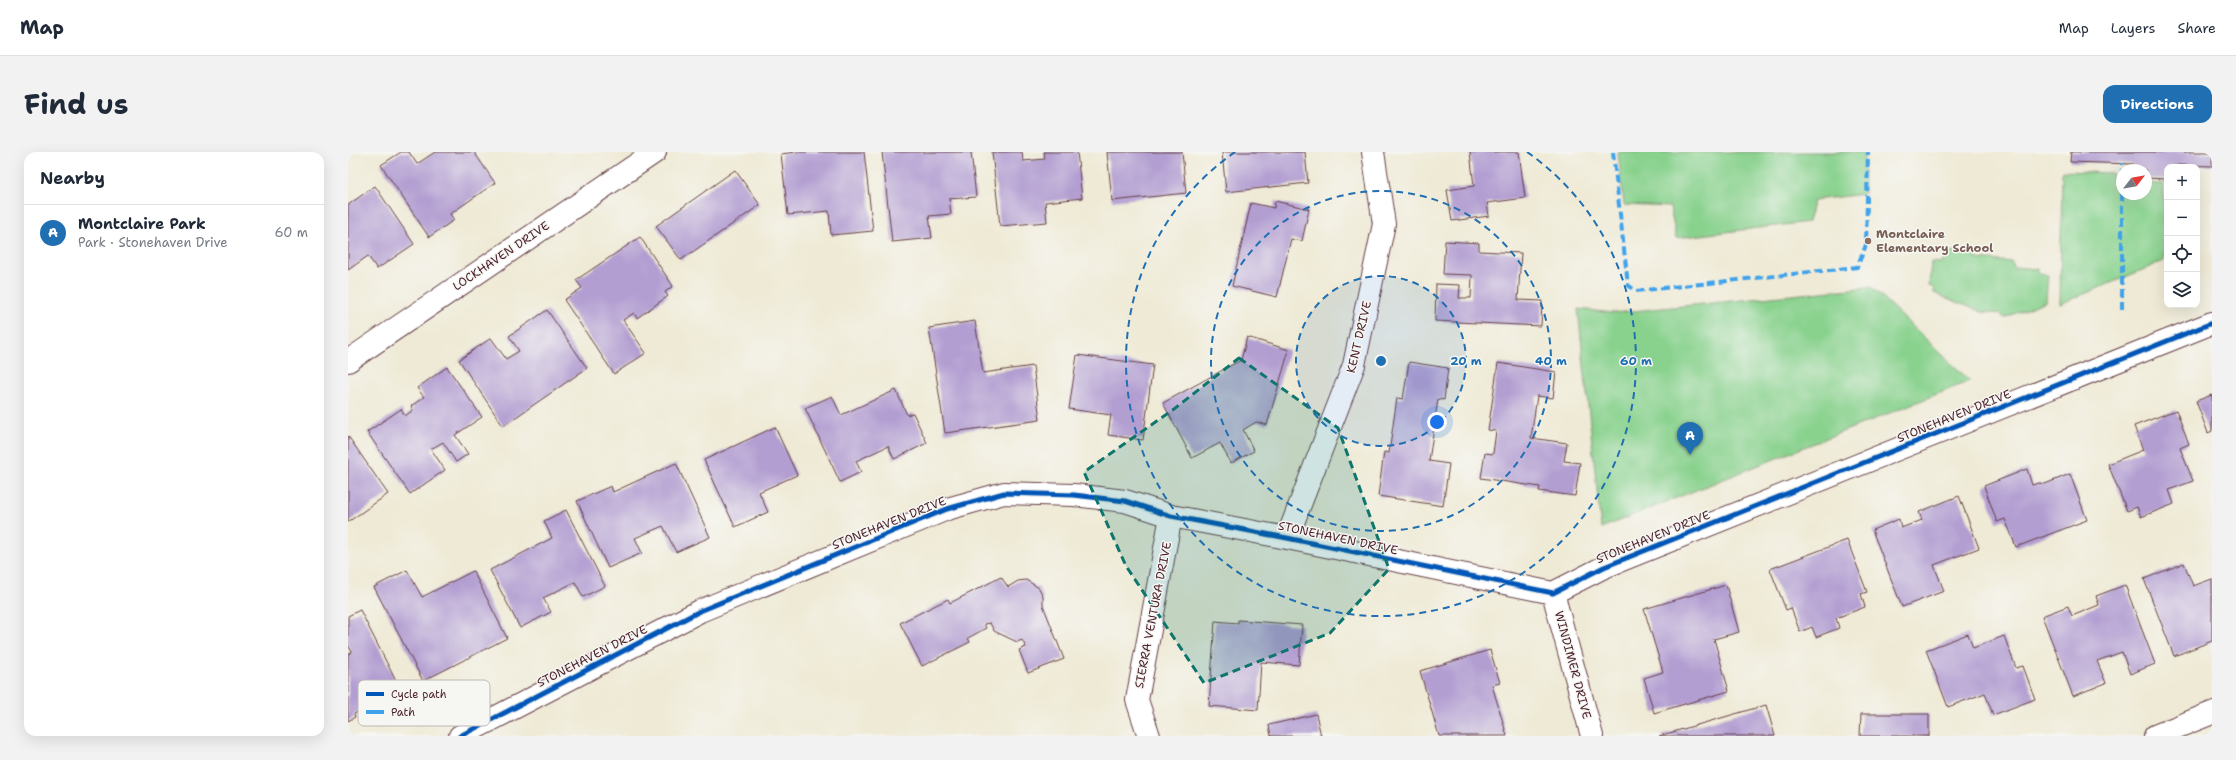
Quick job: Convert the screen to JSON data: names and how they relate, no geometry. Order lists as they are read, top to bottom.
{
  "streets": {
    "street": [
      "LOCKHAVEN DRIVE",
      "KENT DRIVE",
      "STONEHAVEN DRIVE",
      "SIERRA VENTURA DRIVE",
      "WINDIMER DRIVE"
    ]
  },
  "crossings": [
    ["KENT DRIVE", "STONEHAVEN DRIVE"],
    ["STONEHAVEN DRIVE", "SIERRA VENTURA DRIVE"],
    ["STONEHAVEN DRIVE", "WINDIMER DRIVE"]
  ],
  "places": ["Montclaire Elementary School"],
  "legend": ["Cycle path", "Path"],
  "north": "top right",
  "page": {
    "header": "Map",
    "nav": ["Map", "Layers", "Share"],
    "title": "Find us",
    "buttons": "Directions",
    "heading": "Nearby",
    "map_buttons": ["+", "−"],
    "list": [
      {
        "mark": "A",
        "name": "Montclaire Park",
        "note": "Park · Stonehaven Drive",
        "value": "60 m"
      }
    ],
    "pins": "A"
  },
  "rings": ["20 m", "40 m", "60 m"]
}
